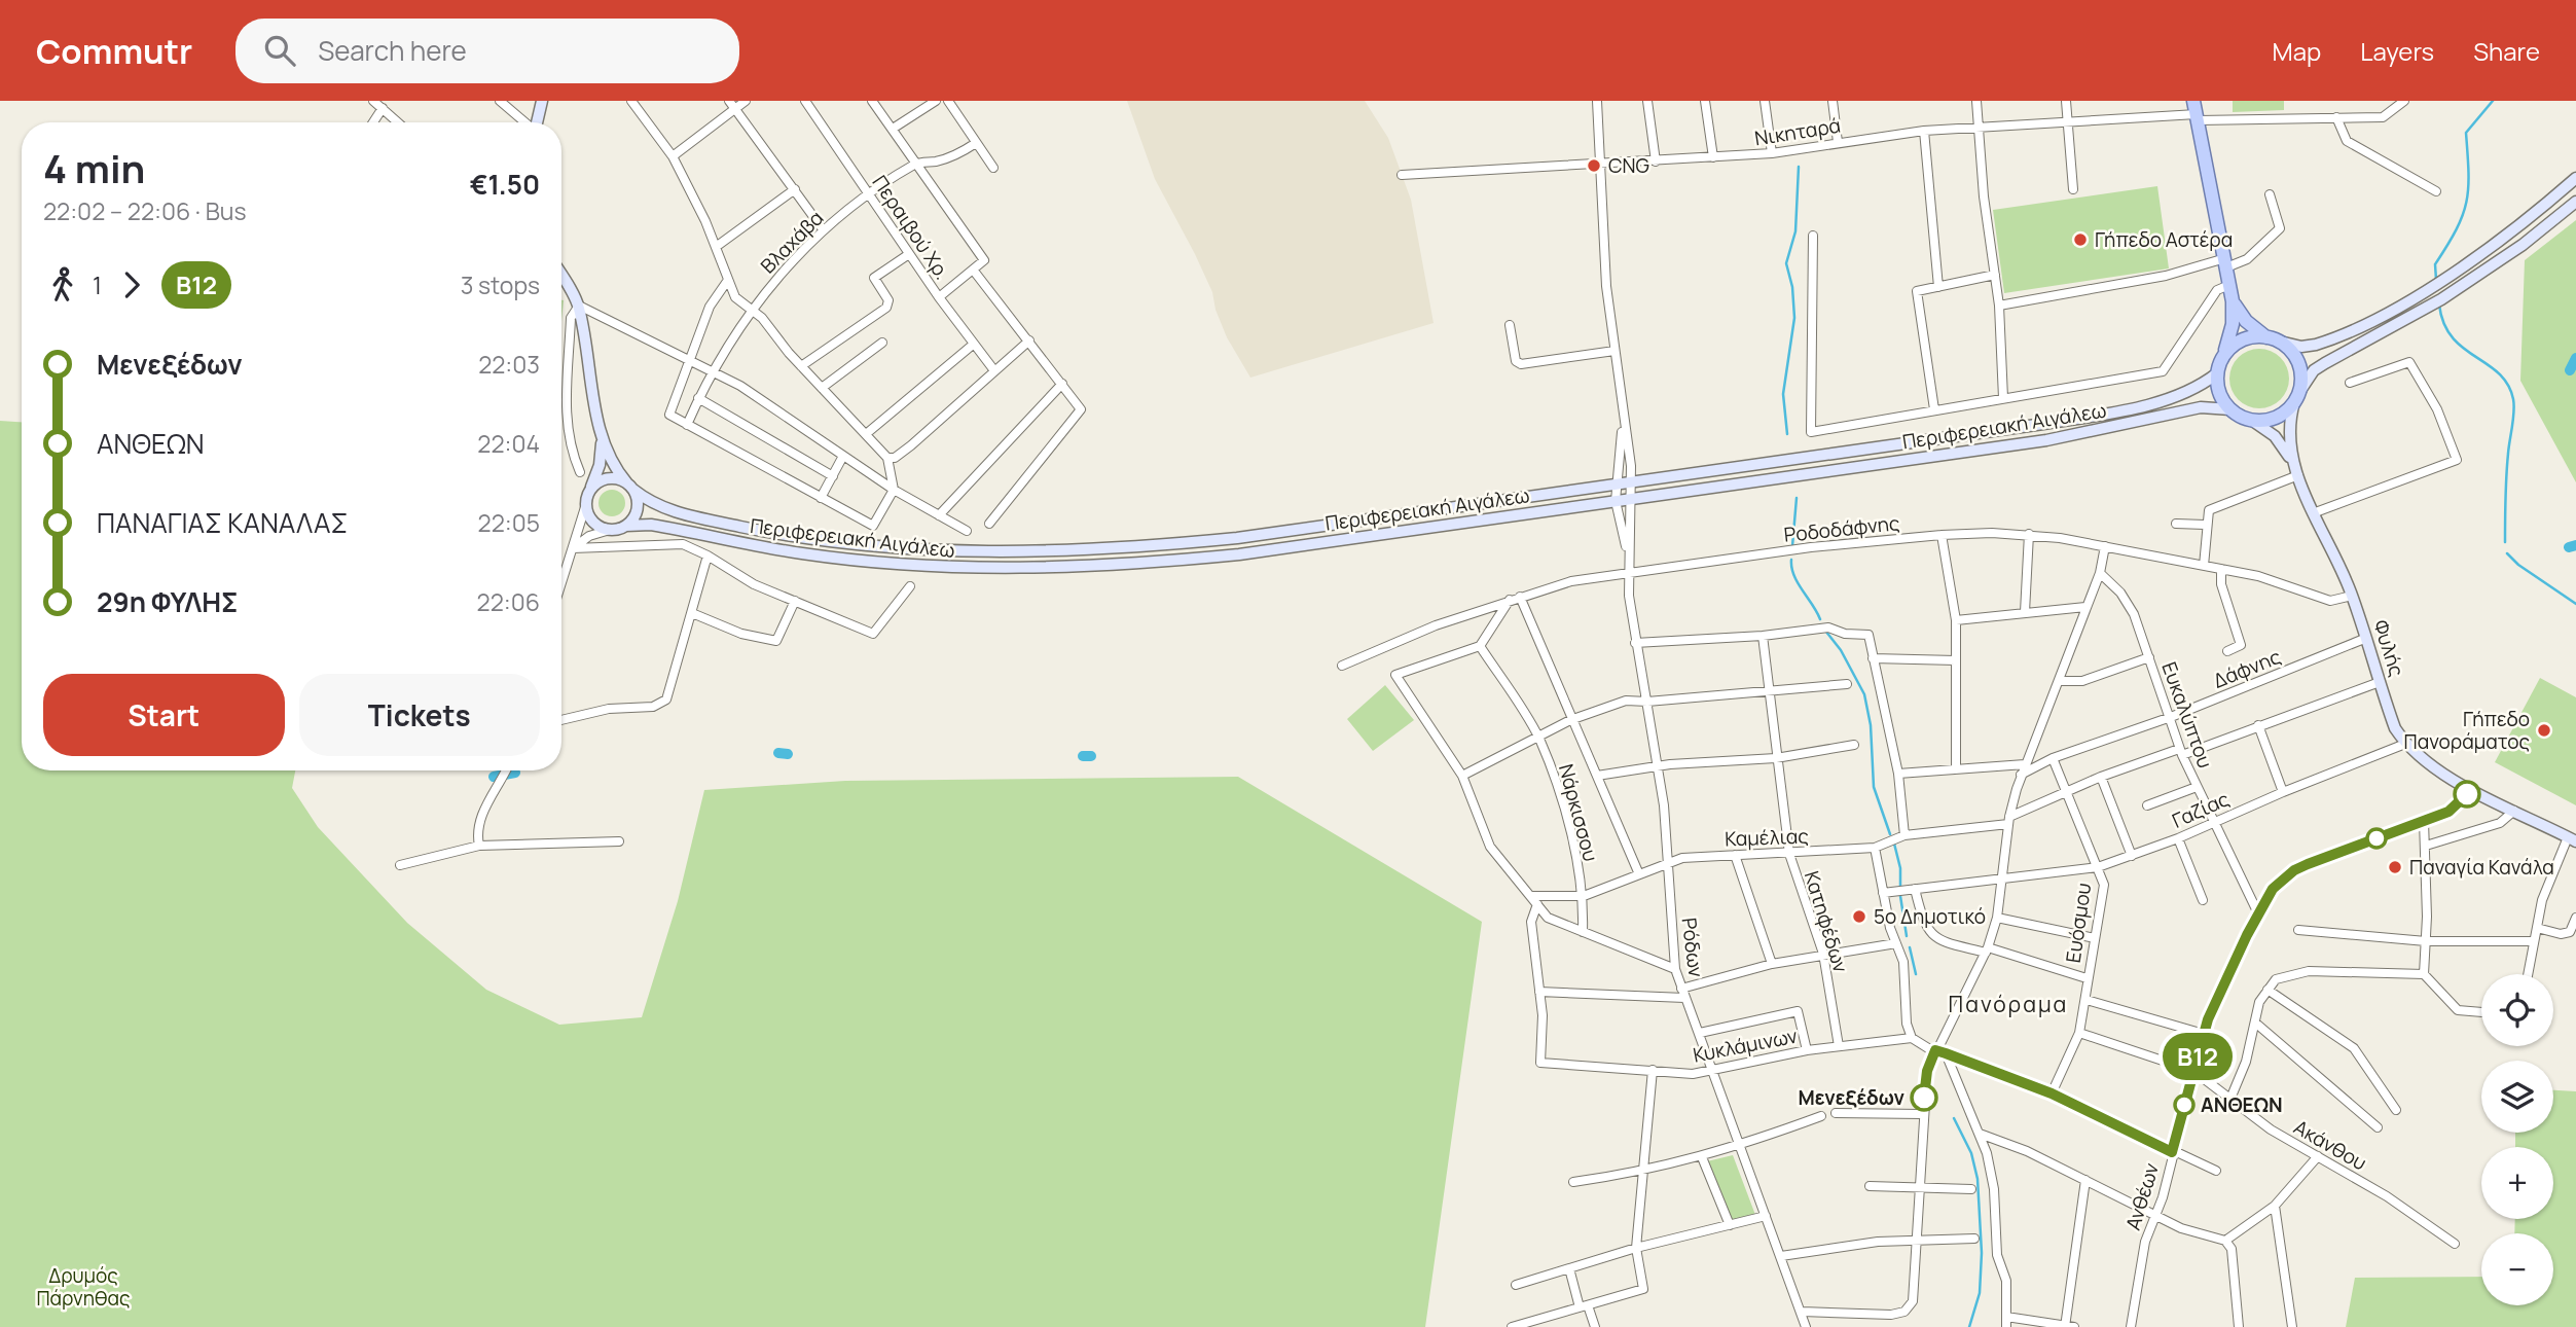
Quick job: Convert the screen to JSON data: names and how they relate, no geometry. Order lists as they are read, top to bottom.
{
  "streets": {
    "main road": ["Περιφερειακή Αιγάλεω", "Φυλής"],
    "street": [
      "Νικηταρά",
      "Περαιβού Χρ.",
      "Βλαχάβα",
      "Ροδοδάφνης",
      "Δάφνης",
      "Ευκαλύπτου",
      "Γαζίας",
      "Νάρκισσου",
      "Καμέλιας",
      "Κατηφέδων",
      "Ευόσμου",
      "Ρόδων",
      "Κυκλάμινων",
      "Ακάνθου",
      "Ανθέων"
    ]
  },
  "crossings": [
    ["Νικηταρά", "Ρόδων"],
    ["Περαιβού Χρ.", "Βλαχάβα"],
    ["Περιφερειακή Αιγάλεω", "Φυλής"],
    ["Περιφερειακή Αιγάλεω", "Ρόδων"],
    ["Ροδοδάφνης", "Φυλής"],
    ["Ροδοδάφνης", "Ρόδων"],
    ["Φυλής", "Δάφνης"],
    ["Φυλής", "Γαζίας"],
    ["Φυλής", "Καμέλιας"],
    ["Φυλής", "Ανθέων"],
    ["Δάφνης", "Ευκαλύπτου"],
    ["Δάφνης", "Ευόσμου"],
    ["Ευκαλύπτου", "Γαζίας"],
    ["Ευκαλύπτου", "Καμέλιας"],
    ["Ευκαλύπτου", "Ανθέων"],
    ["Γαζίας", "Ευόσμου"],
    ["Νάρκισσου", "Καμέλιας"],
    ["Καμέλιας", "Κατηφέδων"],
    ["Καμέλιας", "Ευόσμου"],
    ["Καμέλιας", "Ρόδων"],
    ["Κατηφέδων", "Κυκλάμινων"],
    ["Ευόσμου", "Ακάνθου"],
    ["Ρόδων", "Κυκλάμινων"],
    ["Ακάνθου", "Ανθέων"]
  ],
  "districts": ["Πανόραμα"],
  "parks": ["Δρυμός Πάρνηθας"],
  "places": [
    "CNG",
    "Γήπεδο Αστέρα",
    "Γήπεδο Πανοράματος",
    "Παναγία Κανάλα",
    "5ο Δημοτικό",
    "Μενεξέδων",
    "ΑΝΘΕΩΝ"
  ],
  "lines": ["bus line Β12"],
  "page": {
    "header": "Commutr",
    "search": "Search here",
    "nav": ["Map", "Layers", "Share"],
    "on_map": "Β12",
    "heading": ["4 min", "22:02 – 22:06 · Bus", "€1.50"],
    "legs": ["1", "Β12", "3 stops"],
    "list": [
      {
        "name": "Μενεξέδων",
        "value": "22:03"
      },
      {
        "name": "ΑΝΘΕΩΝ",
        "value": "22:04"
      },
      {
        "name": "ΠΑΝΑΓΙΑΣ ΚΑΝΑΛΑΣ",
        "value": "22:05"
      },
      {
        "name": "29η ΦΥΛΗΣ",
        "value": "22:06"
      }
    ],
    "buttons": ["Start", "Tickets"],
    "map_buttons": ["+", "−"]
  }
}
